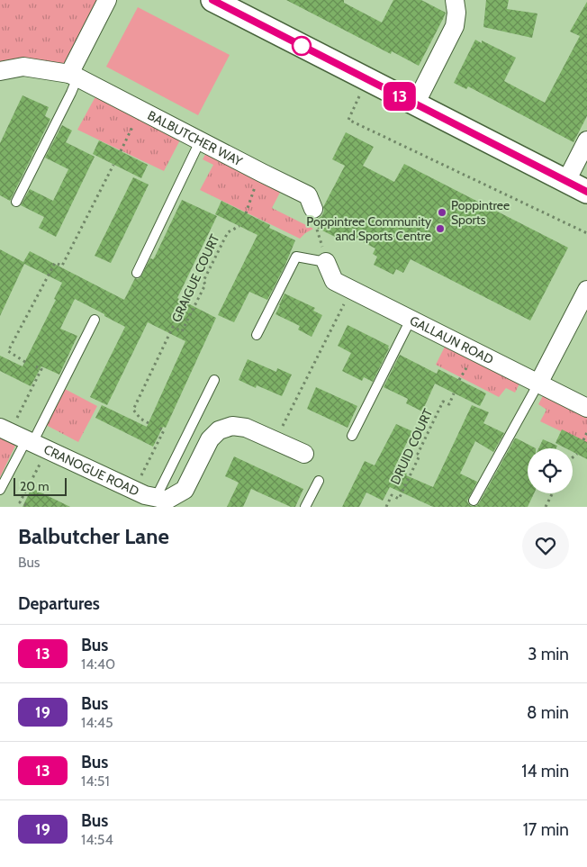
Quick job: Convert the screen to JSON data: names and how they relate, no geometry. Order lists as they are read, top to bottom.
{
  "streets": {
    "street": ["BALBUTCHER WAY", "GALLAUN ROAD", "CRANOGUE ROAD"],
    "path": ["GRAIGUE COURT", "DRUID COURT"]
  },
  "places": ["Poppintree Sports", "Poppintree Community and Sports Centre"],
  "lines": ["bus line 13"],
  "scale_bar": "20 m",
  "page": {
    "on_map": "13",
    "scale": "20 m",
    "heading": [
      ["Balbutcher Lane", "Bus"],
      "Departures"
    ],
    "list": [
      {
        "mark": "13",
        "name": "Bus",
        "note": "14:40",
        "value": "3 min"
      },
      {
        "mark": "19",
        "name": "Bus",
        "note": "14:45",
        "value": "8 min"
      },
      {
        "mark": "13",
        "name": "Bus",
        "note": "14:51",
        "value": "14 min"
      },
      {
        "mark": "19",
        "name": "Bus",
        "note": "14:54",
        "value": "17 min"
      }
    ]
  }
}
